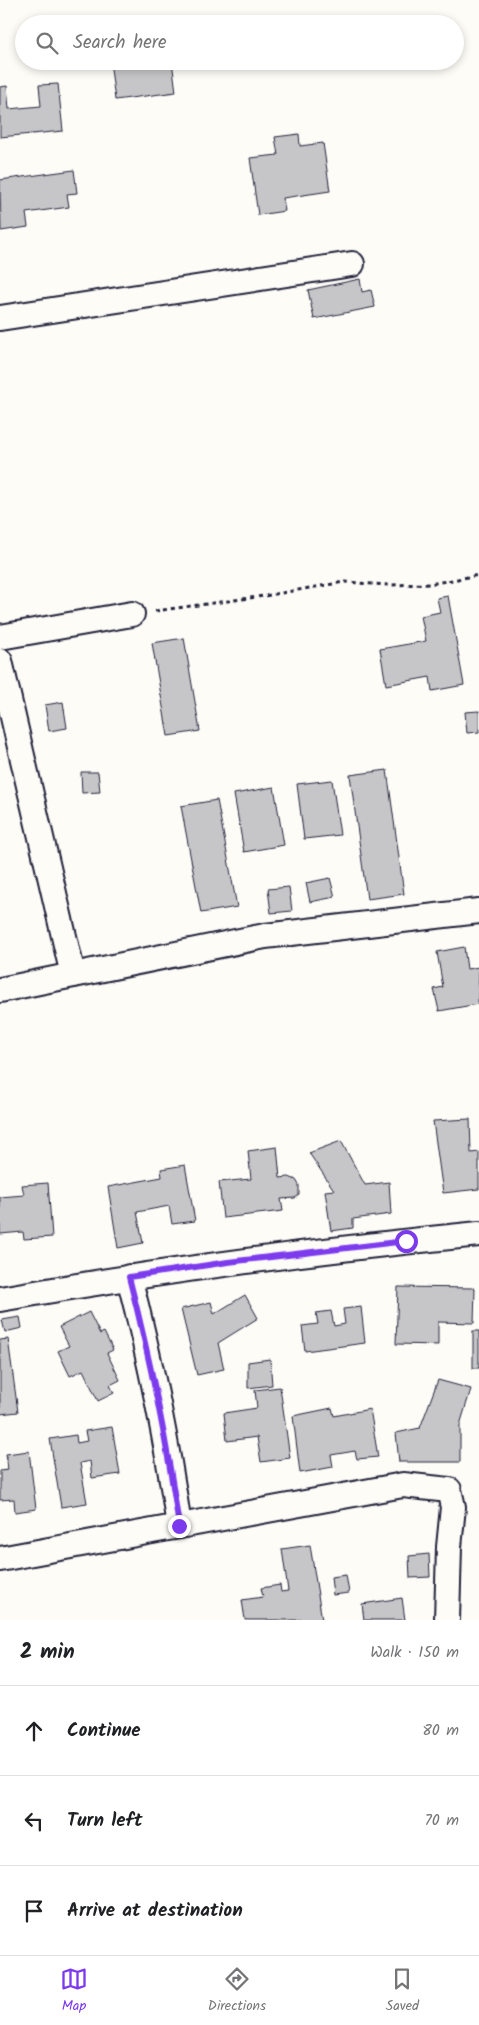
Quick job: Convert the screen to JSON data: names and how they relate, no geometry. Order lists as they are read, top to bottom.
{
  "page": {
    "search": "Search here",
    "heading": ["2 min", "Walk · 150 m"],
    "list": [
      ["Continue", "80 m"],
      ["Turn left", "70 m"],
      "Arrive at destination"
    ],
    "nav": ["Map", "Directions", "Saved"]
  }
}
